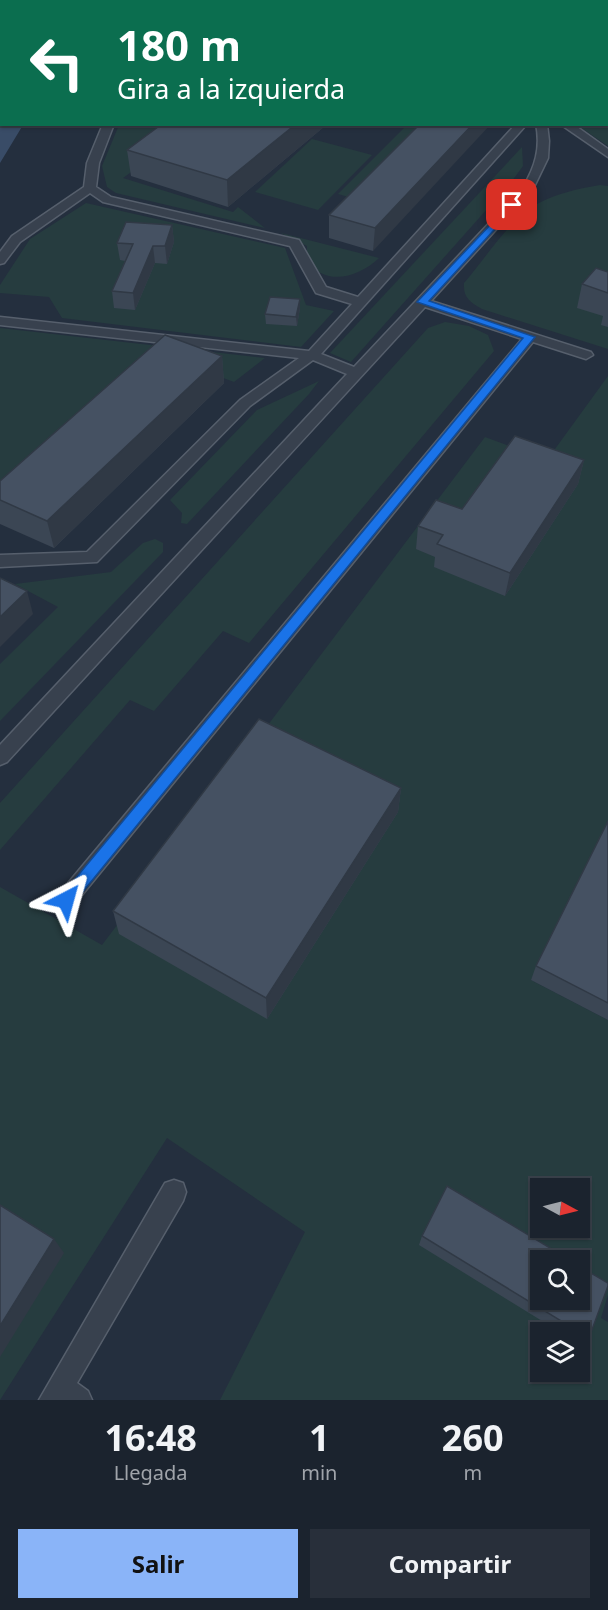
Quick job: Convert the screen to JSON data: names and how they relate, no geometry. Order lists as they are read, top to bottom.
{
  "north": "right",
  "page": {
    "turn": ["180 m", "Gira a la izquierda"],
    "eta": [
      "16:48",
      "Llegada",
      "1",
      "min",
      "260",
      "m"
    ],
    "buttons": ["Salir", "Compartir"]
  }
}
